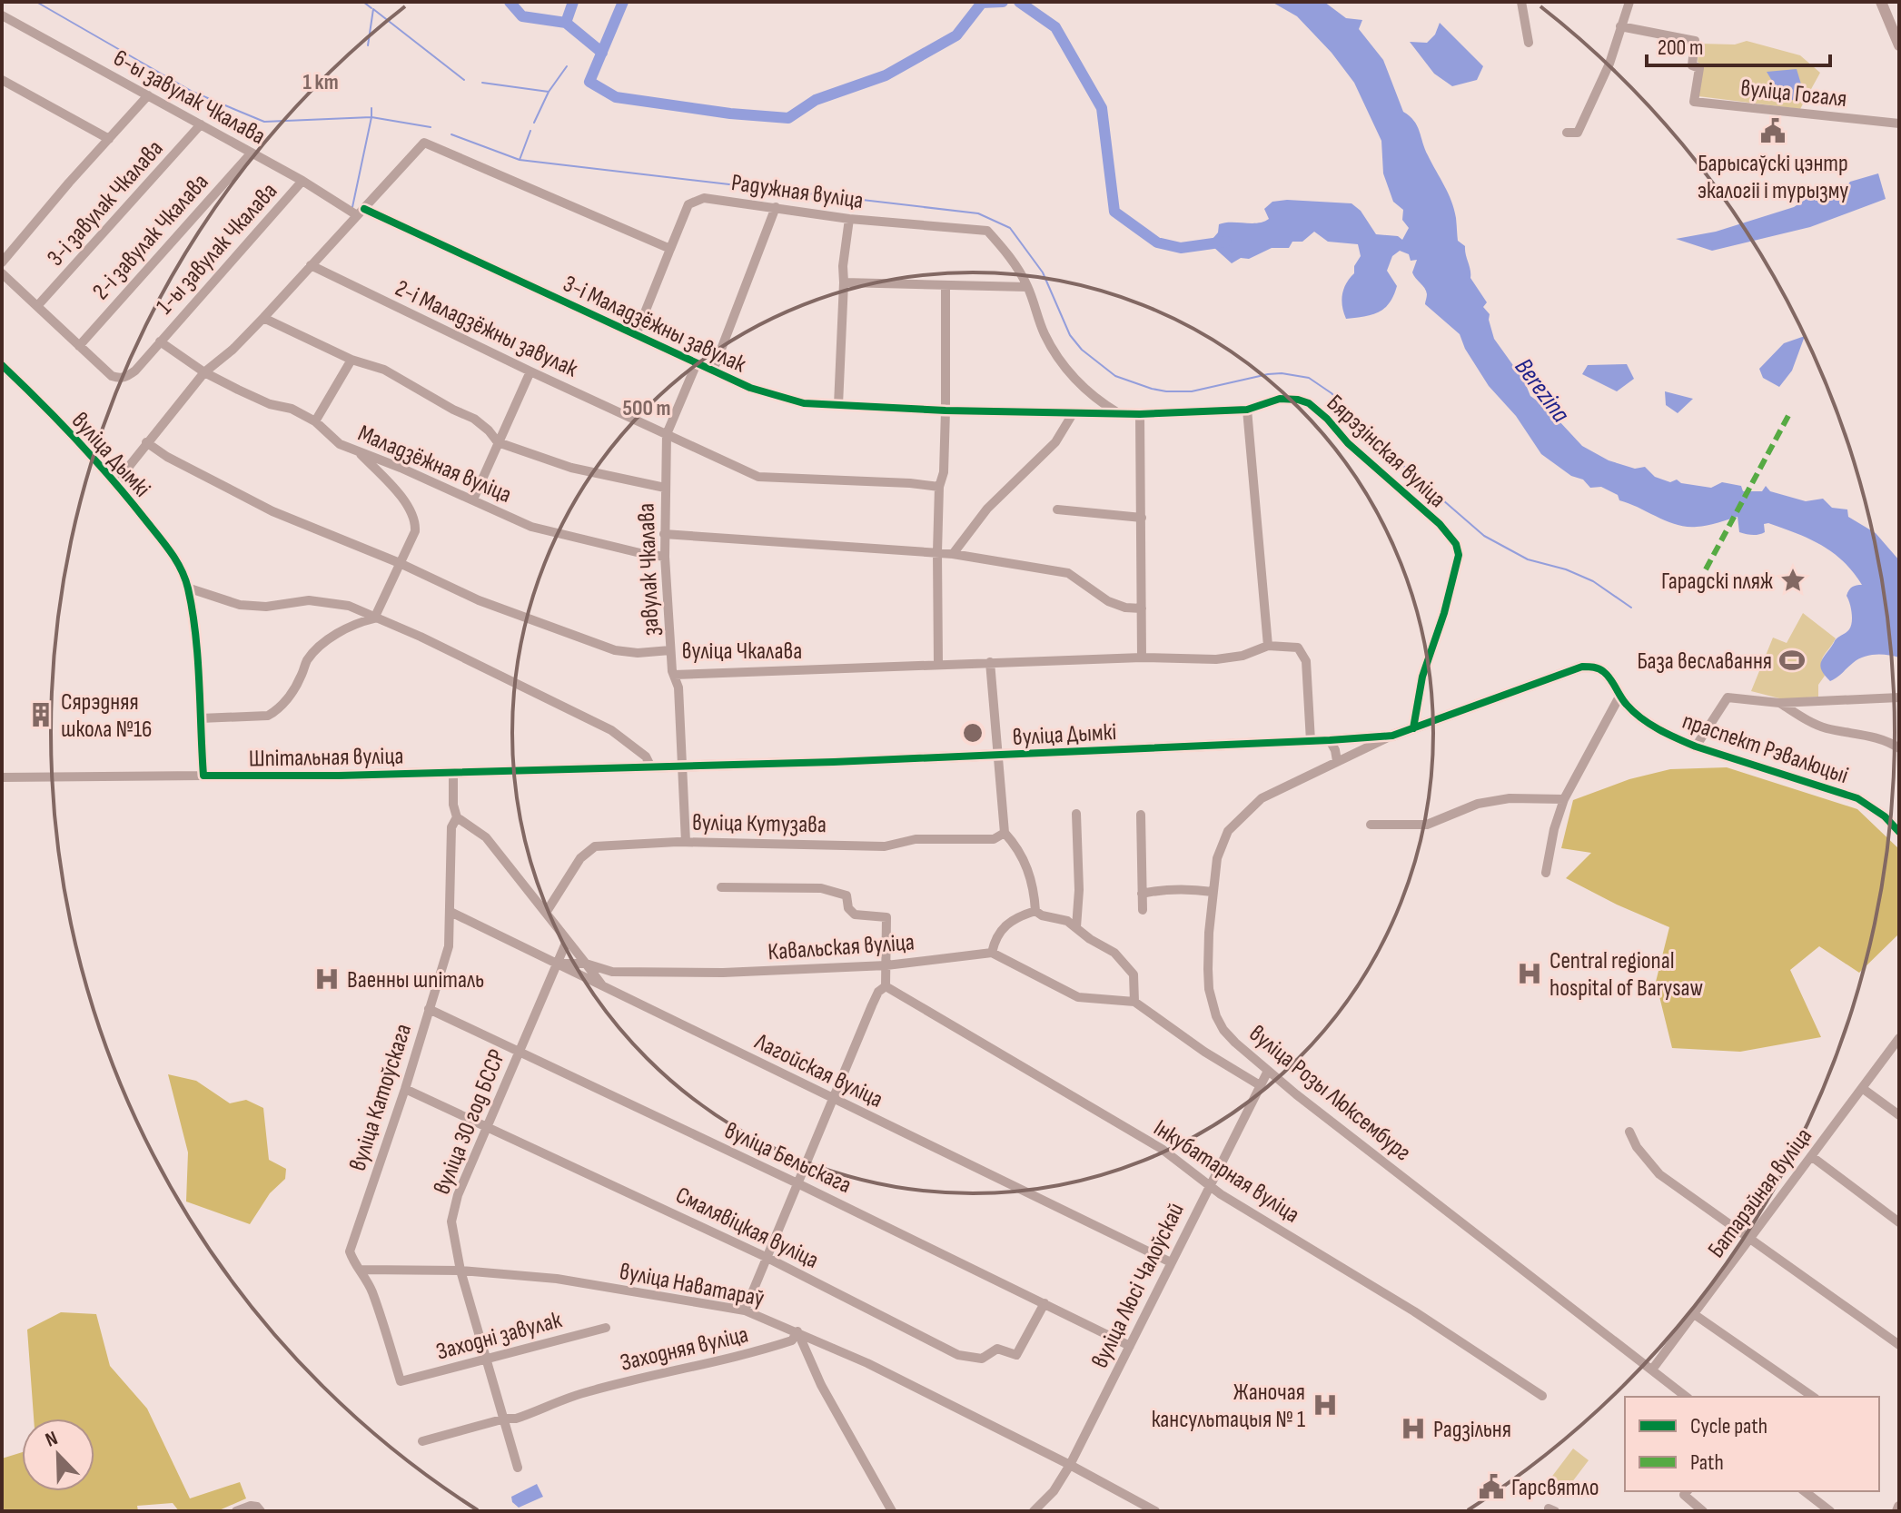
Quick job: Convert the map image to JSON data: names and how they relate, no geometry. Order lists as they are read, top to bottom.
{
  "streets": {
    "main road": [
      "вуліца Дымкі",
      "праспект Рэвалюцыі",
      "Шпітальная вуліца",
      "вуліца Розы Люксембург"
    ],
    "street": [
      "вуліца Гогаля",
      "6-ы завулак Чкалава",
      "Радужная вуліца",
      "3-і завулак Чкалава",
      "2-і завулак Чкалава",
      "1-ы завулак Чкалава",
      "3-і Маладзёжны завулак",
      "2-і Маладзёжны завулак",
      "Бярэзінская вуліца",
      "Маладзёжная вуліца",
      "завулак Чкалава",
      "вуліца Чкалава",
      "вуліца Кутузава",
      "Кавальская вуліца",
      "Лагойская вуліца",
      "вуліца Катоўскага",
      "вуліца 30 год БССР",
      "вуліца Бельскага",
      "Інкубатарная вуліца",
      "Батарэйная вуліца",
      "Смалявіцкая вуліца",
      "вуліца Наватараў",
      "вуліца Люсі Чалоўскай",
      "Заходні завулак",
      "Заходняя вуліца"
    ]
  },
  "crossings": [
    ["6-ы завулак Чкалава", "3-і завулак Чкалава"],
    ["6-ы завулак Чкалава", "2-і завулак Чкалава"],
    ["6-ы завулак Чкалава", "1-ы завулак Чкалава"],
    ["6-ы завулак Чкалава", "3-і Маладзёжны завулак"],
    ["Радужная вуліца", "3-і Маладзёжны завулак"],
    ["Радужная вуліца", "Бярэзінская вуліца"],
    ["1-ы завулак Чкалава", "Маладзёжная вуліца"],
    ["3-і Маладзёжны завулак", "Бярэзінская вуліца"],
    ["2-і Маладзёжны завулак", "завулак Чкалава"],
    ["Бярэзінская вуліца", "вуліца Розы Люксембург"],
    ["вуліца Дымкі", "Шпітальная вуліца"],
    ["вуліца Дымкі", "вуліца Розы Люксембург"],
    ["Маладзёжная вуліца", "завулак Чкалава"],
    ["завулак Чкалава", "вуліца Чкалава"],
    ["праспект Рэвалюцыі", "вуліца Розы Люксембург"],
    ["Шпітальная вуліца", "вуліца Катоўскага"],
    ["Кавальская вуліца", "Лагойская вуліца"],
    ["Кавальская вуліца", "вуліца 30 год БССР"],
    ["Лагойская вуліца", "вуліца Катоўскага"],
    ["Лагойская вуліца", "вуліца 30 год БССР"],
    ["Лагойская вуліца", "вуліца Люсі Чалоўскай"],
    ["вуліца Розы Люксембург", "Батарэйная вуліца"],
    ["вуліца Розы Люксембург", "вуліца Люсі Чалоўскай"],
    ["вуліца Катоўскага", "вуліца Бельскага"],
    ["вуліца Катоўскага", "Смалявіцкая вуліца"],
    ["вуліца Катоўскага", "вуліца Наватараў"],
    ["вуліца Катоўскага", "Заходні завулак"],
    ["вуліца 30 год БССР", "вуліца Бельскага"],
    ["вуліца 30 год БССР", "Смалявіцкая вуліца"],
    ["вуліца 30 год БССР", "вуліца Наватараў"],
    ["вуліца 30 год БССР", "Заходні завулак"],
    ["вуліца 30 год БССР", "Заходняя вуліца"],
    ["вуліца Бельскага", "Смалявіцкая вуліца"],
    ["вуліца Бельскага", "вуліца Люсі Чалоўскай"],
    ["Інкубатарная вуліца", "вуліца Люсі Чалоўскай"],
    ["вуліца Наватараў", "вуліца Люсі Чалоўскай"],
    ["вуліца Наватараў", "Заходняя вуліца"]
  ],
  "water": ["Berezina"],
  "places": {
    "public building": ["Барысаўскі цэнтр экалогіі і турызму", "Гарсвятло"],
    "place": ["Гарадскі пляж"],
    "sports": ["База веславання"],
    "building": ["Сярэдняя школа №16"],
    "hospital": [
      "Central regional hospital of Barysaw",
      "Ваенны шпіталь",
      "Жаночая кансультацыя № 1",
      "Радзільня"
    ]
  },
  "legend": ["Cycle path", "Path"],
  "scale_bar": "200 m",
  "north": "top left",
  "rings": ["1 km", "500 m"]
}
